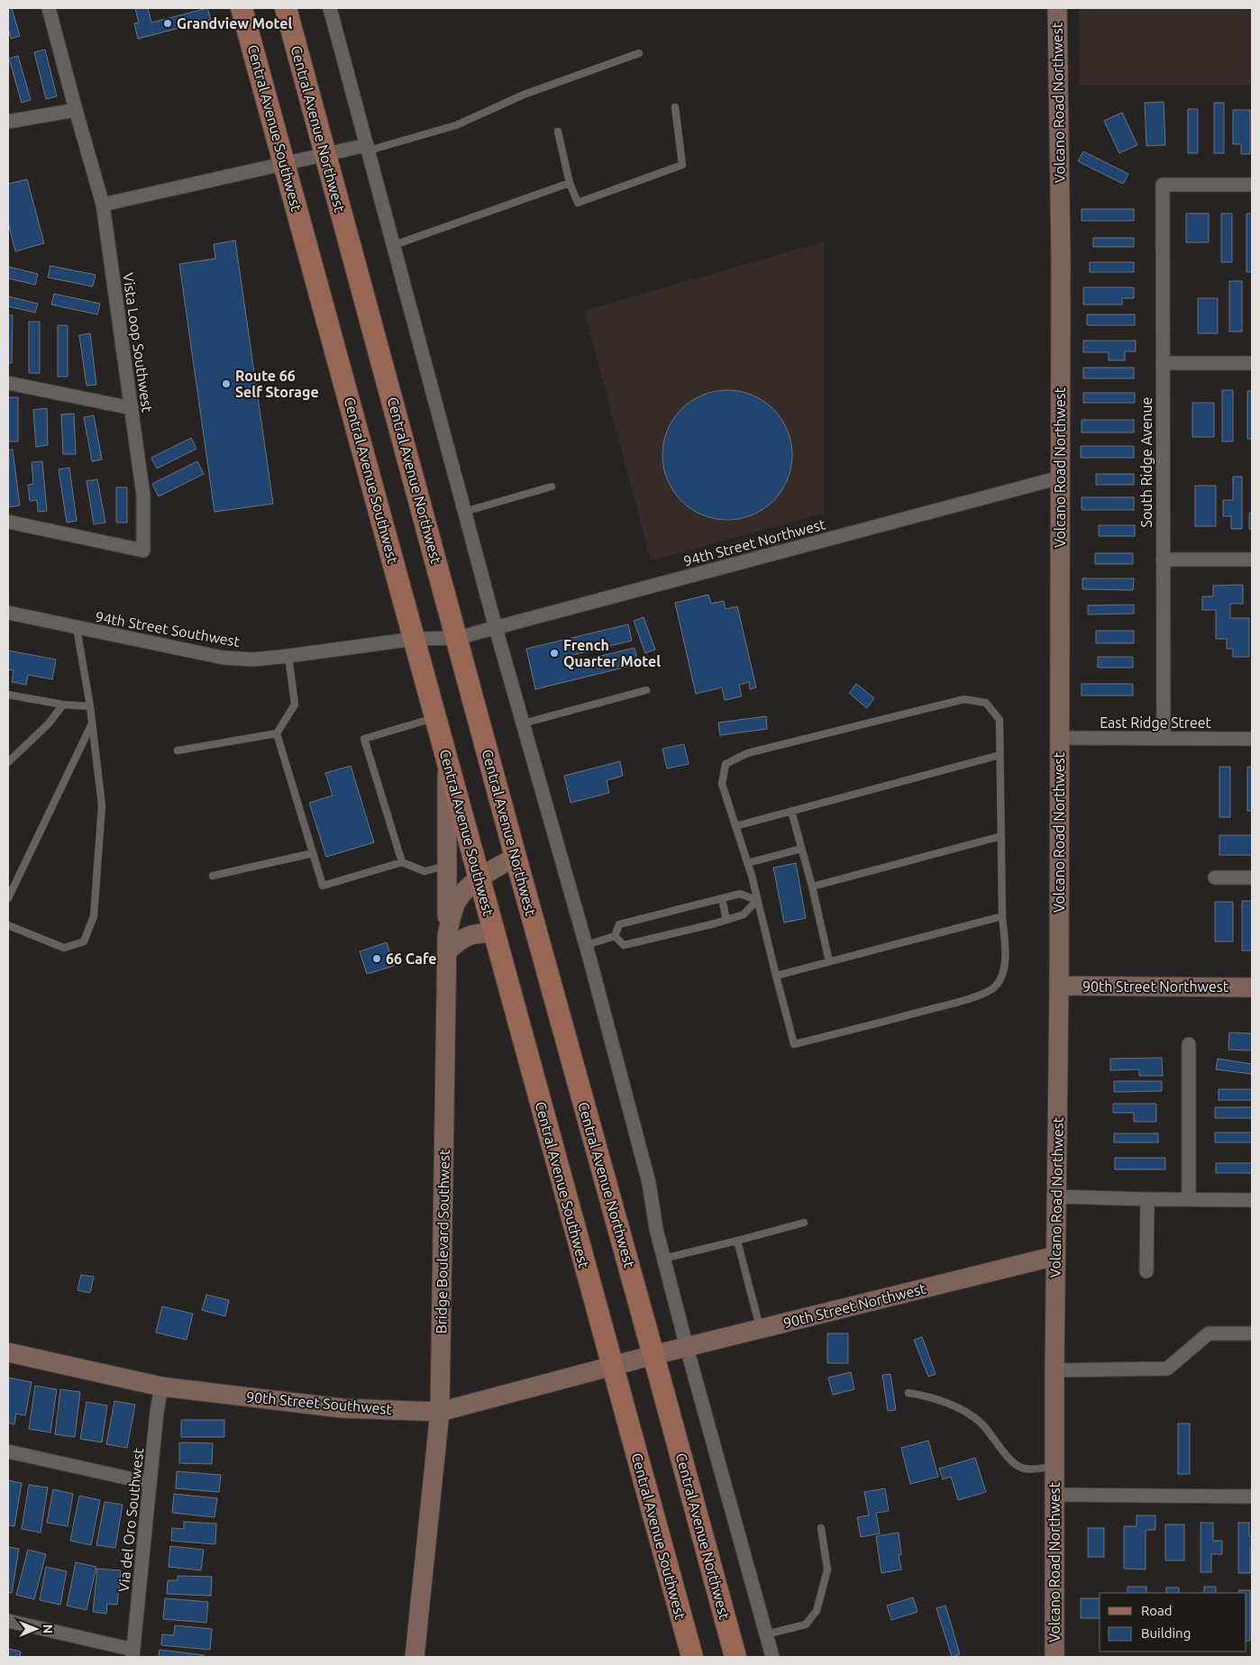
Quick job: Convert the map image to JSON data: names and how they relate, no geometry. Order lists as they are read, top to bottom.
{
  "streets": {
    "main road": ["Central Avenue Southwest", "Central Avenue Northwest"],
    "street": [
      "Volcano Road Northwest",
      "Vista Loop Southwest",
      "South Ridge Avenue",
      "94th Street Northwest",
      "94th Street Southwest",
      "East Ridge Street",
      "90th Street Northwest",
      "Bridge Boulevard Southwest",
      "90th Street Southwest",
      "Via del Oro Southwest"
    ]
  },
  "crossings": [
    ["Volcano Road Northwest", "94th Street Northwest"],
    ["Volcano Road Northwest", "East Ridge Street"],
    ["Volcano Road Northwest", "90th Street Northwest"],
    ["Central Avenue Southwest", "94th Street Southwest"],
    ["Central Avenue Southwest", "Bridge Boulevard Southwest"],
    ["Central Avenue Southwest", "90th Street Southwest"],
    ["Central Avenue Northwest", "94th Street Northwest"],
    ["Central Avenue Northwest", "94th Street Southwest"],
    ["Central Avenue Northwest", "90th Street Northwest"],
    ["Central Avenue Northwest", "Bridge Boulevard Southwest"],
    ["Central Avenue Northwest", "90th Street Southwest"],
    ["South Ridge Avenue", "East Ridge Street"],
    ["94th Street Northwest", "94th Street Southwest"],
    ["90th Street Northwest", "90th Street Southwest"],
    ["Bridge Boulevard Southwest", "90th Street Southwest"],
    ["90th Street Southwest", "Via del Oro Southwest"]
  ],
  "places": [
    "Grandview Motel",
    "Route 66 Self Storage",
    "French Quarter Motel",
    "66 Cafe"
  ],
  "legend": ["Road", "Building"],
  "north": "right"
}
